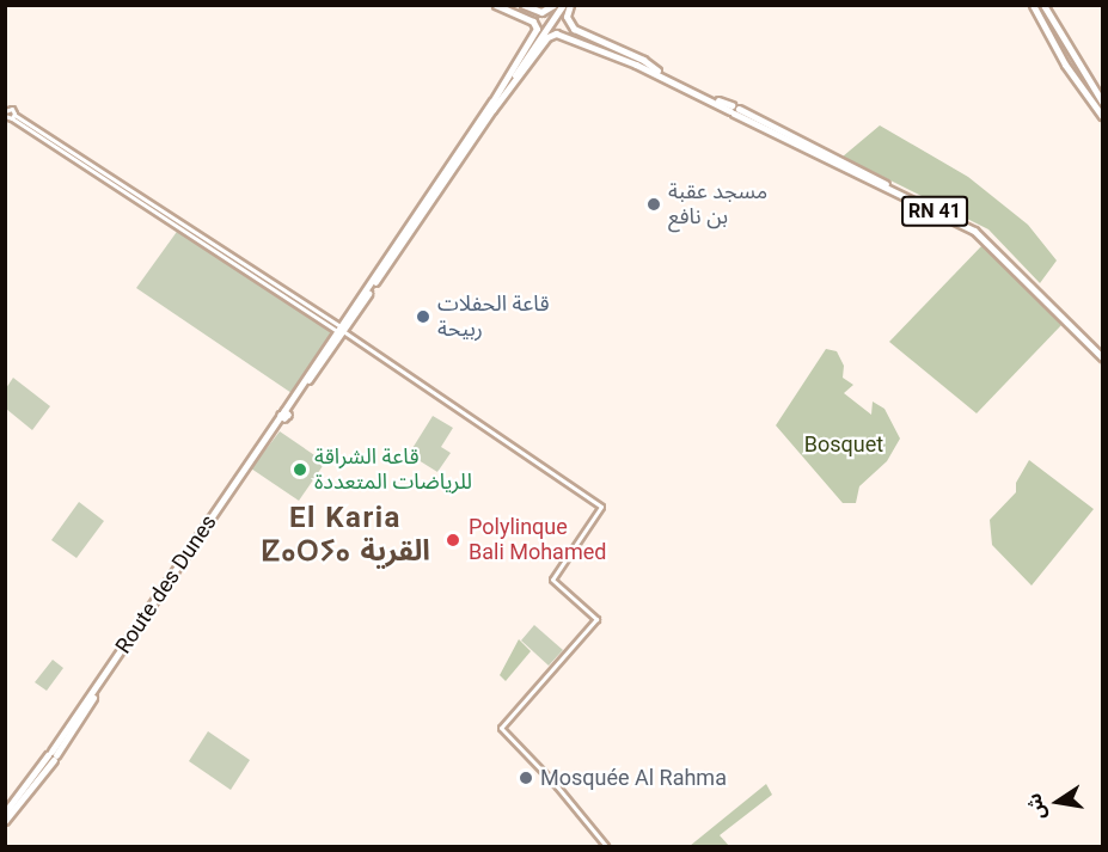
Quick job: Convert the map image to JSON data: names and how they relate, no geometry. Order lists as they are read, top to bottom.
{
  "streets": {
    "highway": ["RN 41", "Route des Dunes"]
  },
  "crossings": [
    ["RN 41", "Route des Dunes"]
  ],
  "districts": ["El Karia ⵇⴰⵔⵢⴰ القرية"],
  "parks": ["Bosquet"],
  "places": [
    "مسجد عقبة بن نافع",
    "قاعة الحفلات ربيحة",
    "قاعة الشراقة للرياضات المتعددة",
    "Polylinque Bali Mohamed",
    "Mosquée Al Rahma"
  ],
  "north": "left"
}
